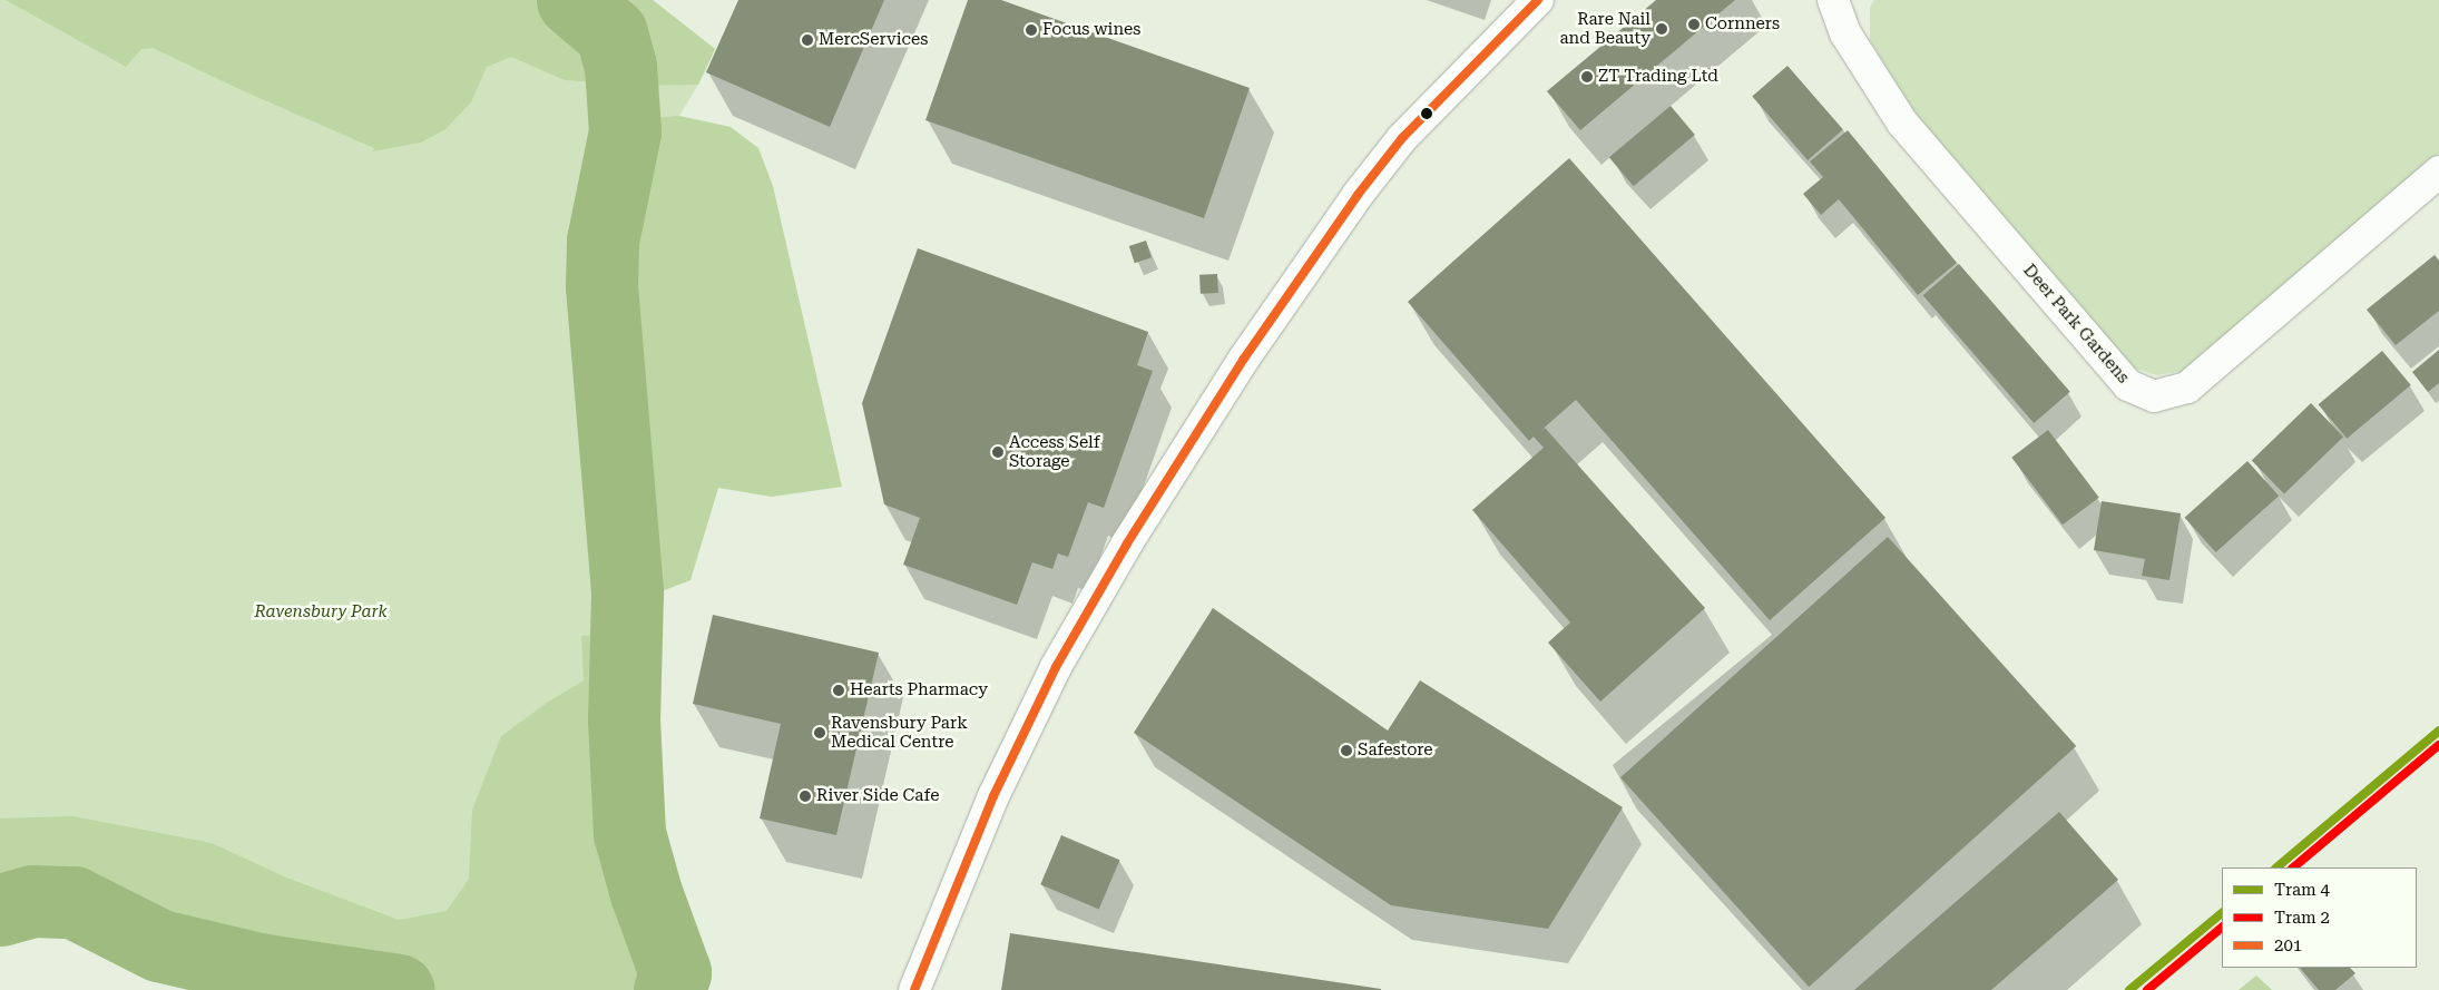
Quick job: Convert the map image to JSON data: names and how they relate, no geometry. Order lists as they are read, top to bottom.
{
  "streets": {
    "main road": ["Deer Park Gardens"]
  },
  "parks": ["Ravensbury Park"],
  "places": [
    "Cornners",
    "Rare Nail and Beauty",
    "Focus wines",
    "MercServices",
    "ZT Trading Ltd",
    "Access Self Storage",
    "Hearts Pharmacy",
    "Ravensbury Park Medical Centre",
    "Safestore",
    "River Side Cafe"
  ],
  "lines": ["transit line 201", "tram line 4", "tram line 2"],
  "legend": ["Tram 4", "Tram 2", "201"]
}
